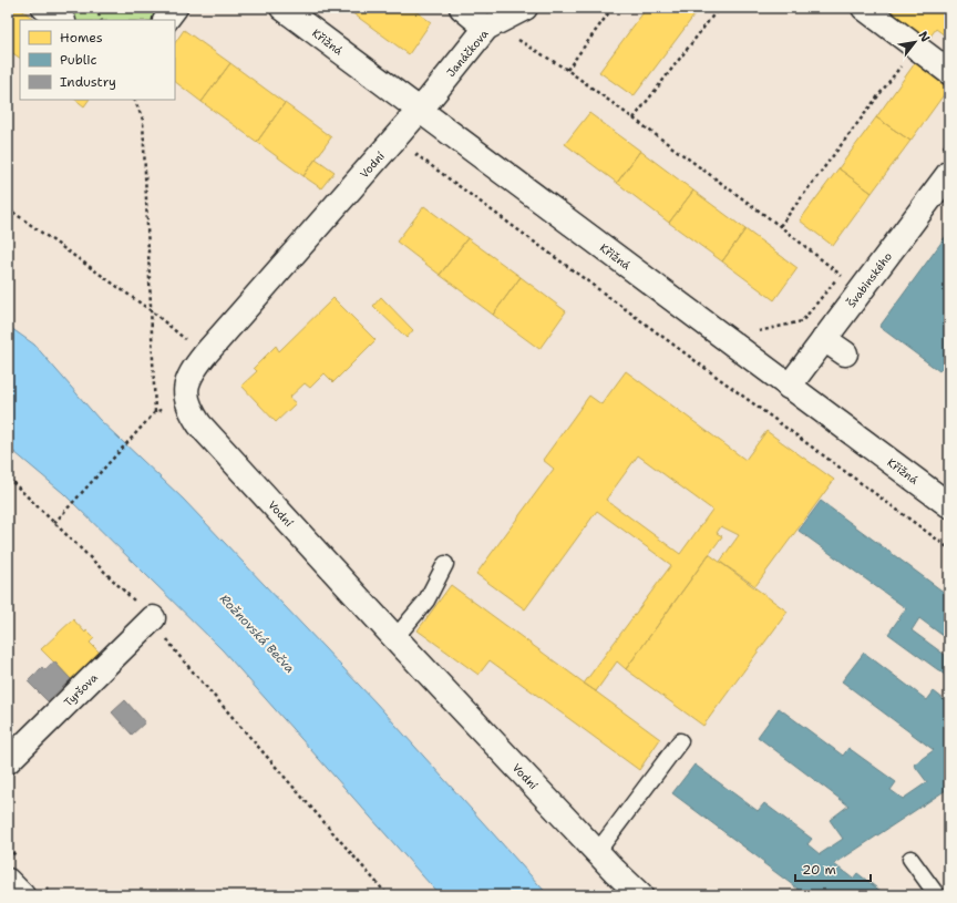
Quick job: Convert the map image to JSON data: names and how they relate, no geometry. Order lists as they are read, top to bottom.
{
  "streets": {
    "street": [
      "Křižná",
      "Janáčkova",
      "Vodní",
      "Švabinského",
      "Tyršova"
    ]
  },
  "crossings": [
    ["Křižná", "Janáčkova"],
    ["Křižná", "Vodní"],
    ["Křižná", "Švabinského"],
    ["Janáčkova", "Vodní"]
  ],
  "water": ["Rožnovská Bečva"],
  "legend": ["Homes", "Public", "Industry"],
  "scale_bar": "20 m",
  "north": "top right"
}
